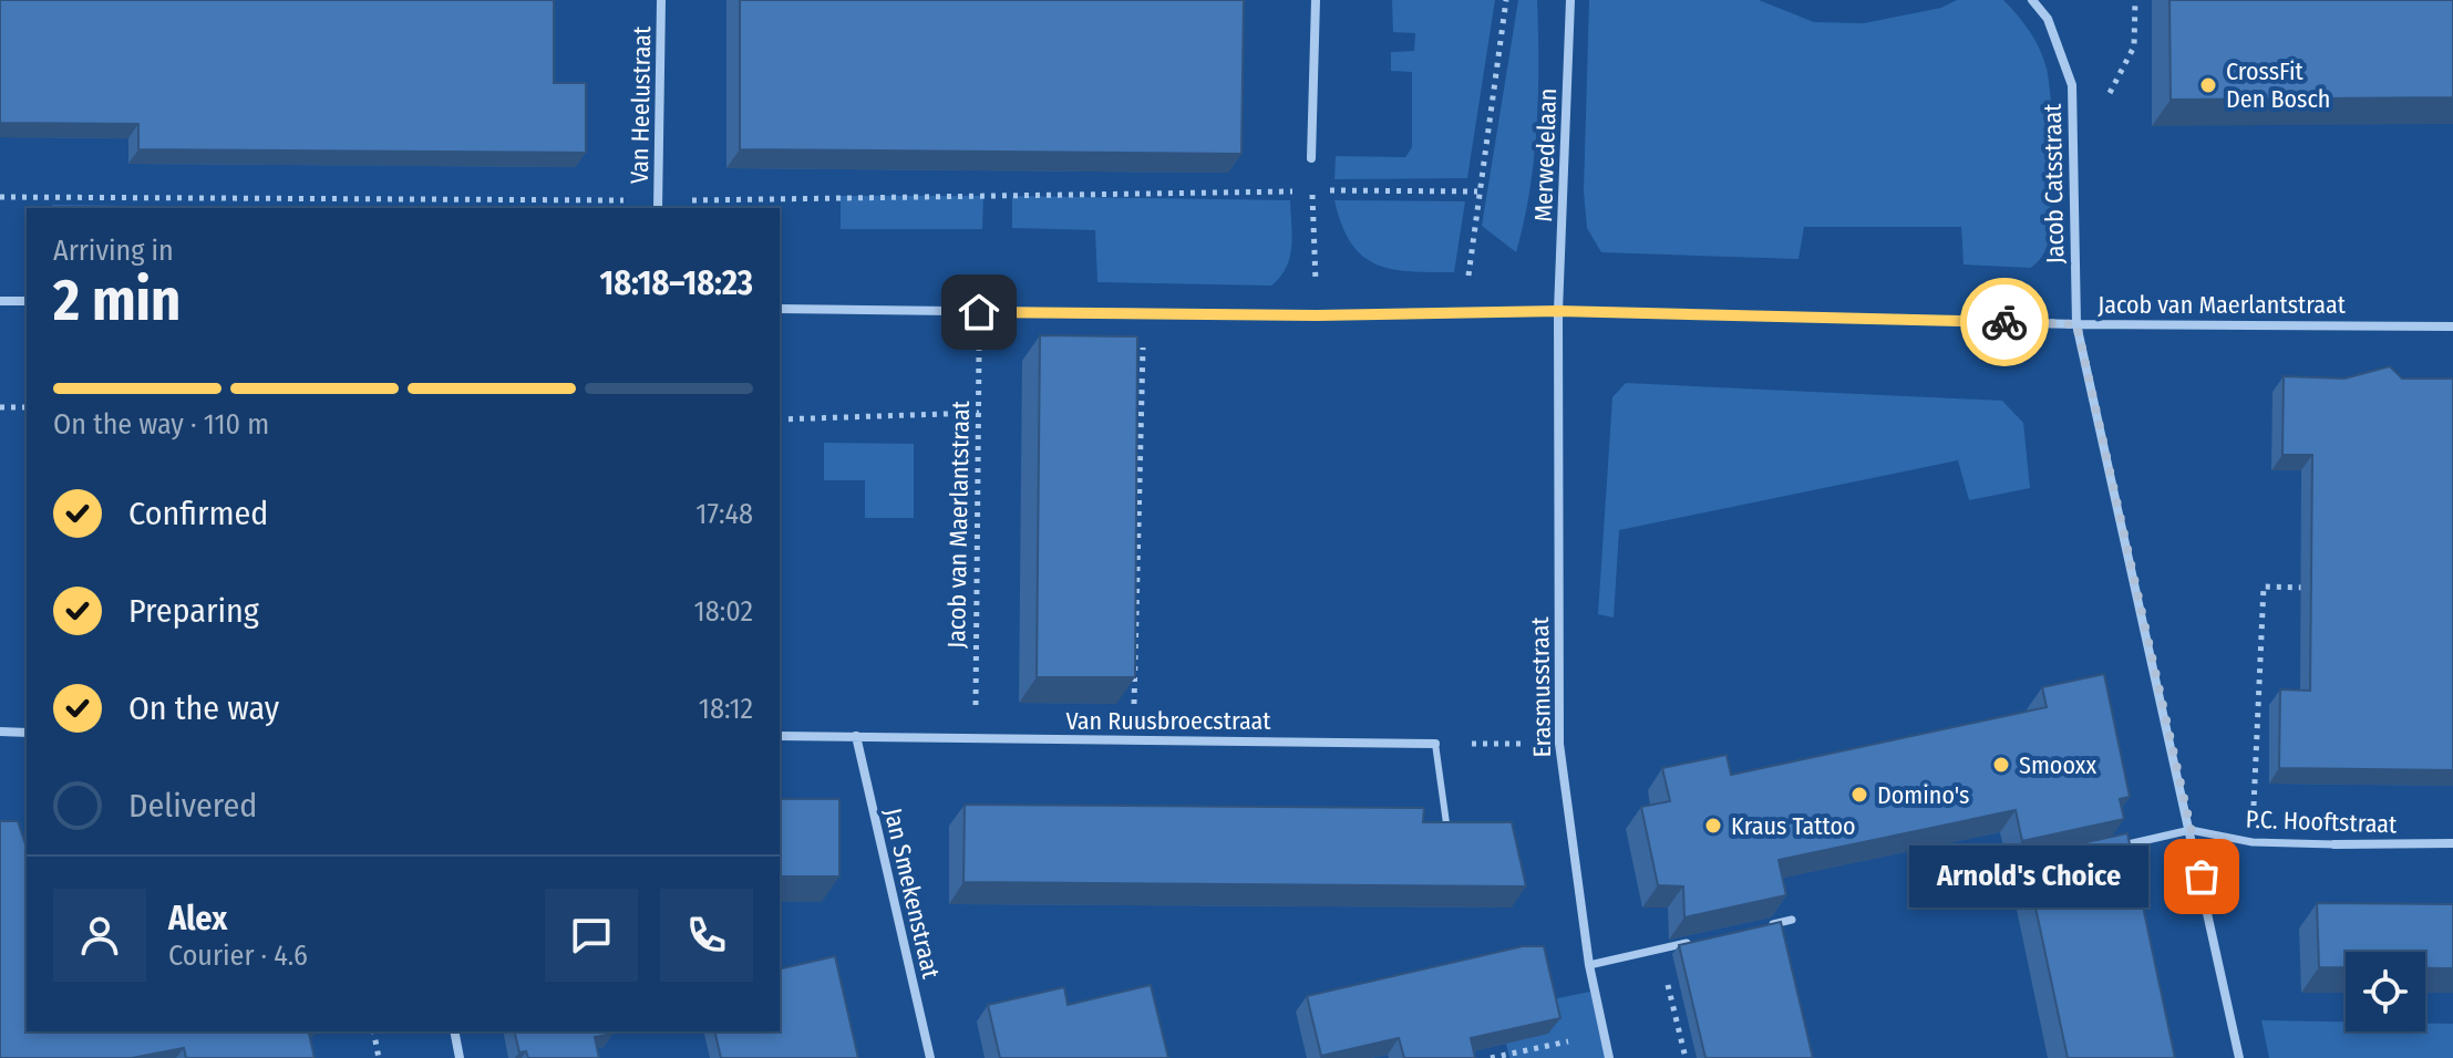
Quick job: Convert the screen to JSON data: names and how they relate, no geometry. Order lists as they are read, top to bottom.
{
  "streets": {
    "street": [
      "Van Heelustraat",
      "Merwedelaan",
      "Jacob Catsstraat",
      "Jacob van Maerlantstraat",
      "Erasmusstraat",
      "Van Ruusbroecstraat",
      "P.C. Hooftstraat",
      "Jan Smekenstraat"
    ]
  },
  "crossings": [
    ["Merwedelaan", "Jacob van Maerlantstraat"],
    ["Merwedelaan", "Erasmusstraat"],
    ["Jacob Catsstraat", "Jacob van Maerlantstraat"],
    ["Jacob Catsstraat", "P.C. Hooftstraat"],
    ["Jacob van Maerlantstraat", "Erasmusstraat"],
    ["Jacob van Maerlantstraat", "Van Ruusbroecstraat"],
    ["Van Ruusbroecstraat", "Jan Smekenstraat"]
  ],
  "places": [
    "CrossFit Den Bosch",
    "Smooxx",
    "Domino's",
    "Kraus Tattoo",
    "Arnold's Choice"
  ],
  "page": {
    "heading": ["2 min", "Arriving in", "18:18–18:23"],
    "panel": ["Alex", "Courier · 4.6"],
    "bar": "On the way · 110 m",
    "list": [
      ["Confirmed", "17:48"],
      ["Preparing", "18:02"],
      ["On the way", "18:12"],
      "Delivered"
    ],
    "bubble": "Arnold's Choice"
  }
}
